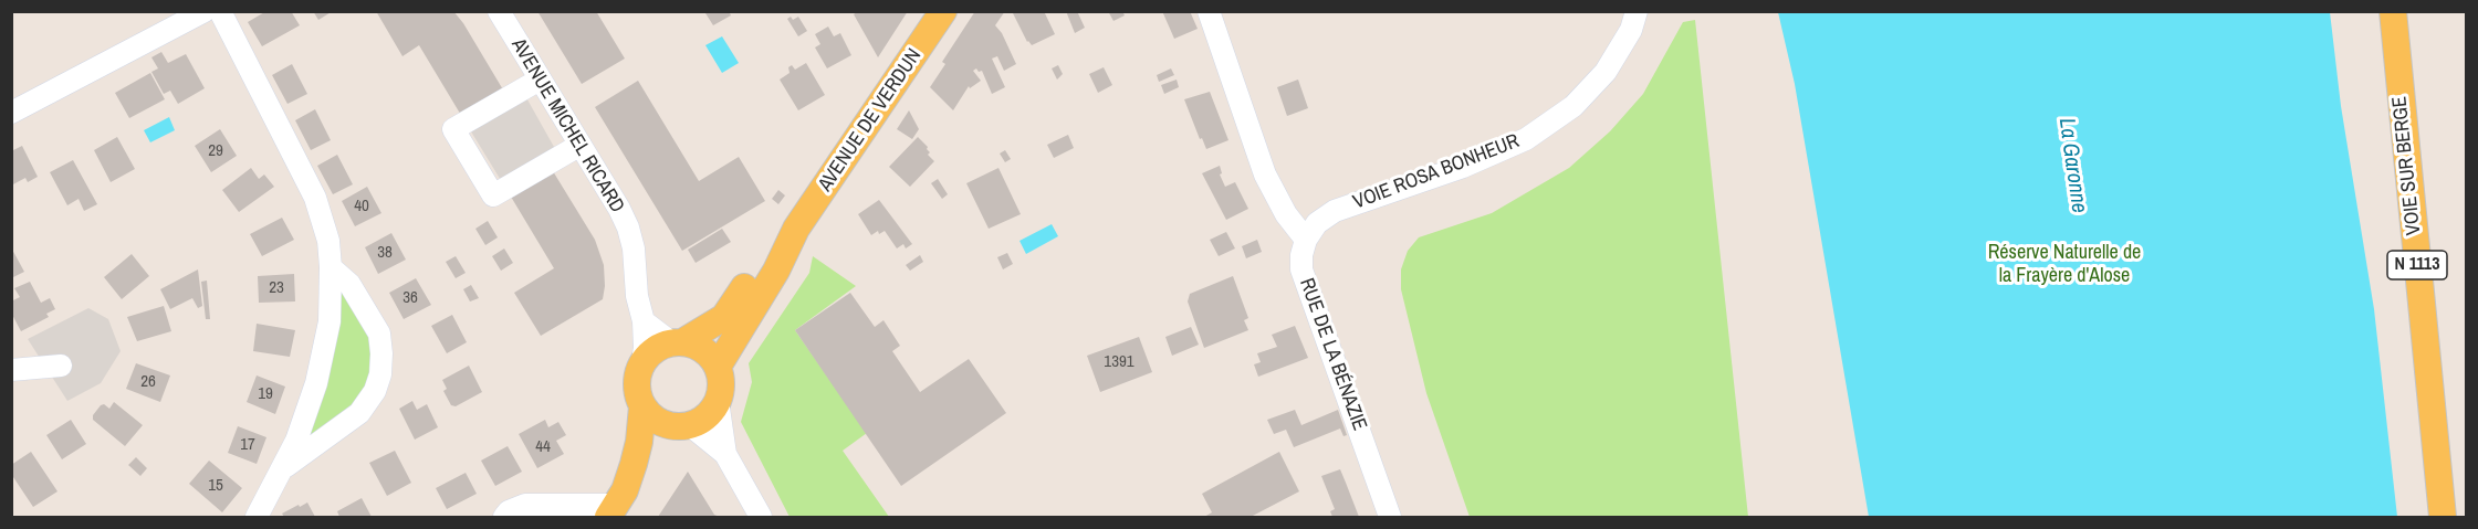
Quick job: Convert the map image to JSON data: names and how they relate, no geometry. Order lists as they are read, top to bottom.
{
  "streets": {
    "main road": ["AVENUE DE VERDUN", "VOIE SUR BERGE", "N 1113"],
    "street": ["AVENUE MICHEL RICARD", "VOIE ROSA BONHEUR", "RUE DE LA BÉNAZIE"]
  },
  "crossings": [
    ["AVENUE DE VERDUN", "AVENUE MICHEL RICARD"],
    ["VOIE ROSA BONHEUR", "RUE DE LA BÉNAZIE"]
  ],
  "water": ["La Garonne"],
  "parks": ["Réserve Naturelle de la Frayère d'Alose"],
  "house_numbers": [
    "29",
    "40",
    "38",
    "23",
    "36",
    "1391",
    "26",
    "19",
    "17",
    "44",
    "15"
  ]
}
